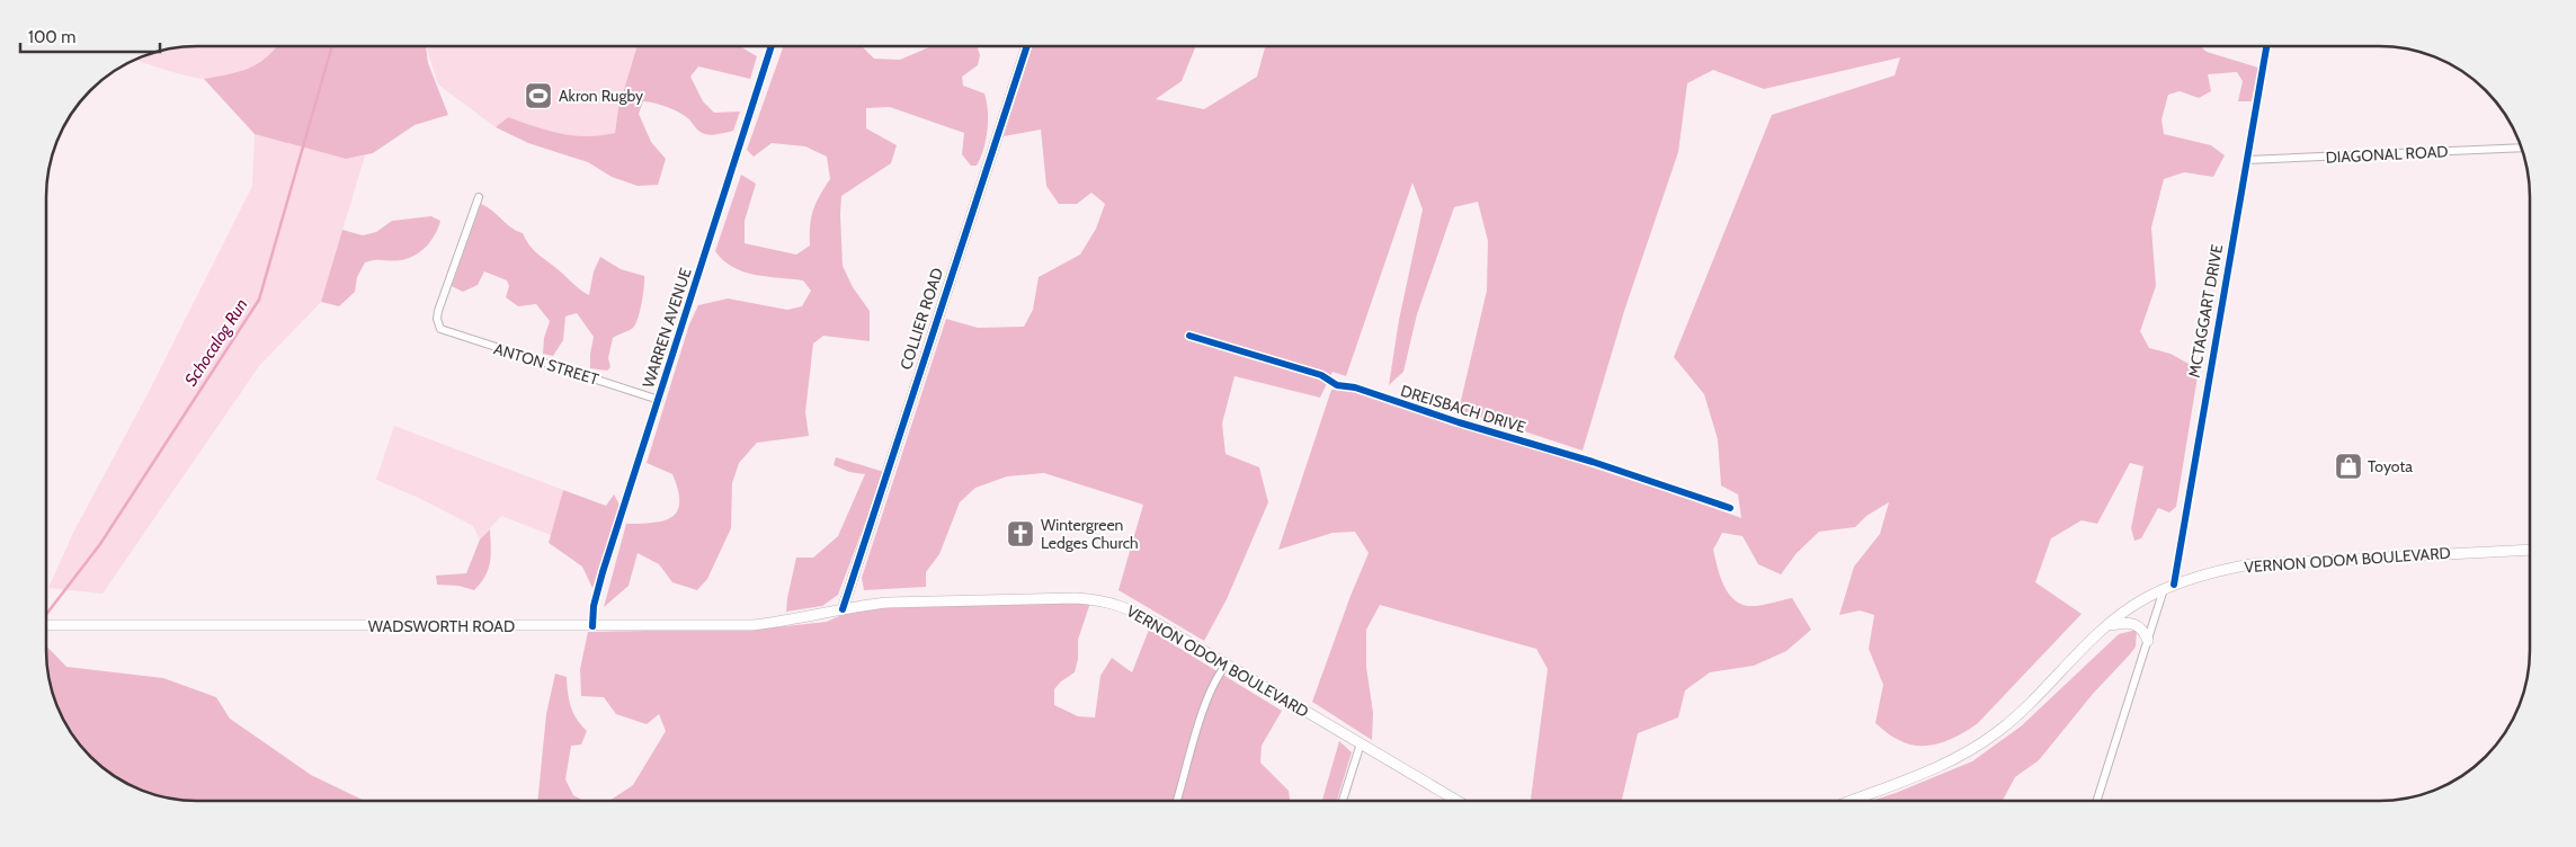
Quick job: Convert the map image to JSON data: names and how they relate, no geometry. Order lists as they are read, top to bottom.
{
  "streets": {
    "main road": ["COLLIER ROAD", "VERNON ODOM BOULEVARD", "WADSWORTH ROAD"],
    "street": [
      "DIAGONAL ROAD",
      "MCTAGGART DRIVE",
      "WARREN AVENUE",
      "ANTON STREET",
      "DREISBACH DRIVE"
    ]
  },
  "crossings": [
    ["DIAGONAL ROAD", "MCTAGGART DRIVE"],
    ["MCTAGGART DRIVE", "VERNON ODOM BOULEVARD"],
    ["COLLIER ROAD", "VERNON ODOM BOULEVARD"],
    ["COLLIER ROAD", "WADSWORTH ROAD"],
    ["WARREN AVENUE", "ANTON STREET"],
    ["WARREN AVENUE", "WADSWORTH ROAD"],
    ["VERNON ODOM BOULEVARD", "WADSWORTH ROAD"]
  ],
  "water": ["Schocalog Run"],
  "places": {
    "sports": ["Akron Rugby"],
    "shop": ["Toyota"],
    "church": ["Wintergreen Ledges Church"]
  },
  "scale_bar": "100 m"
}
